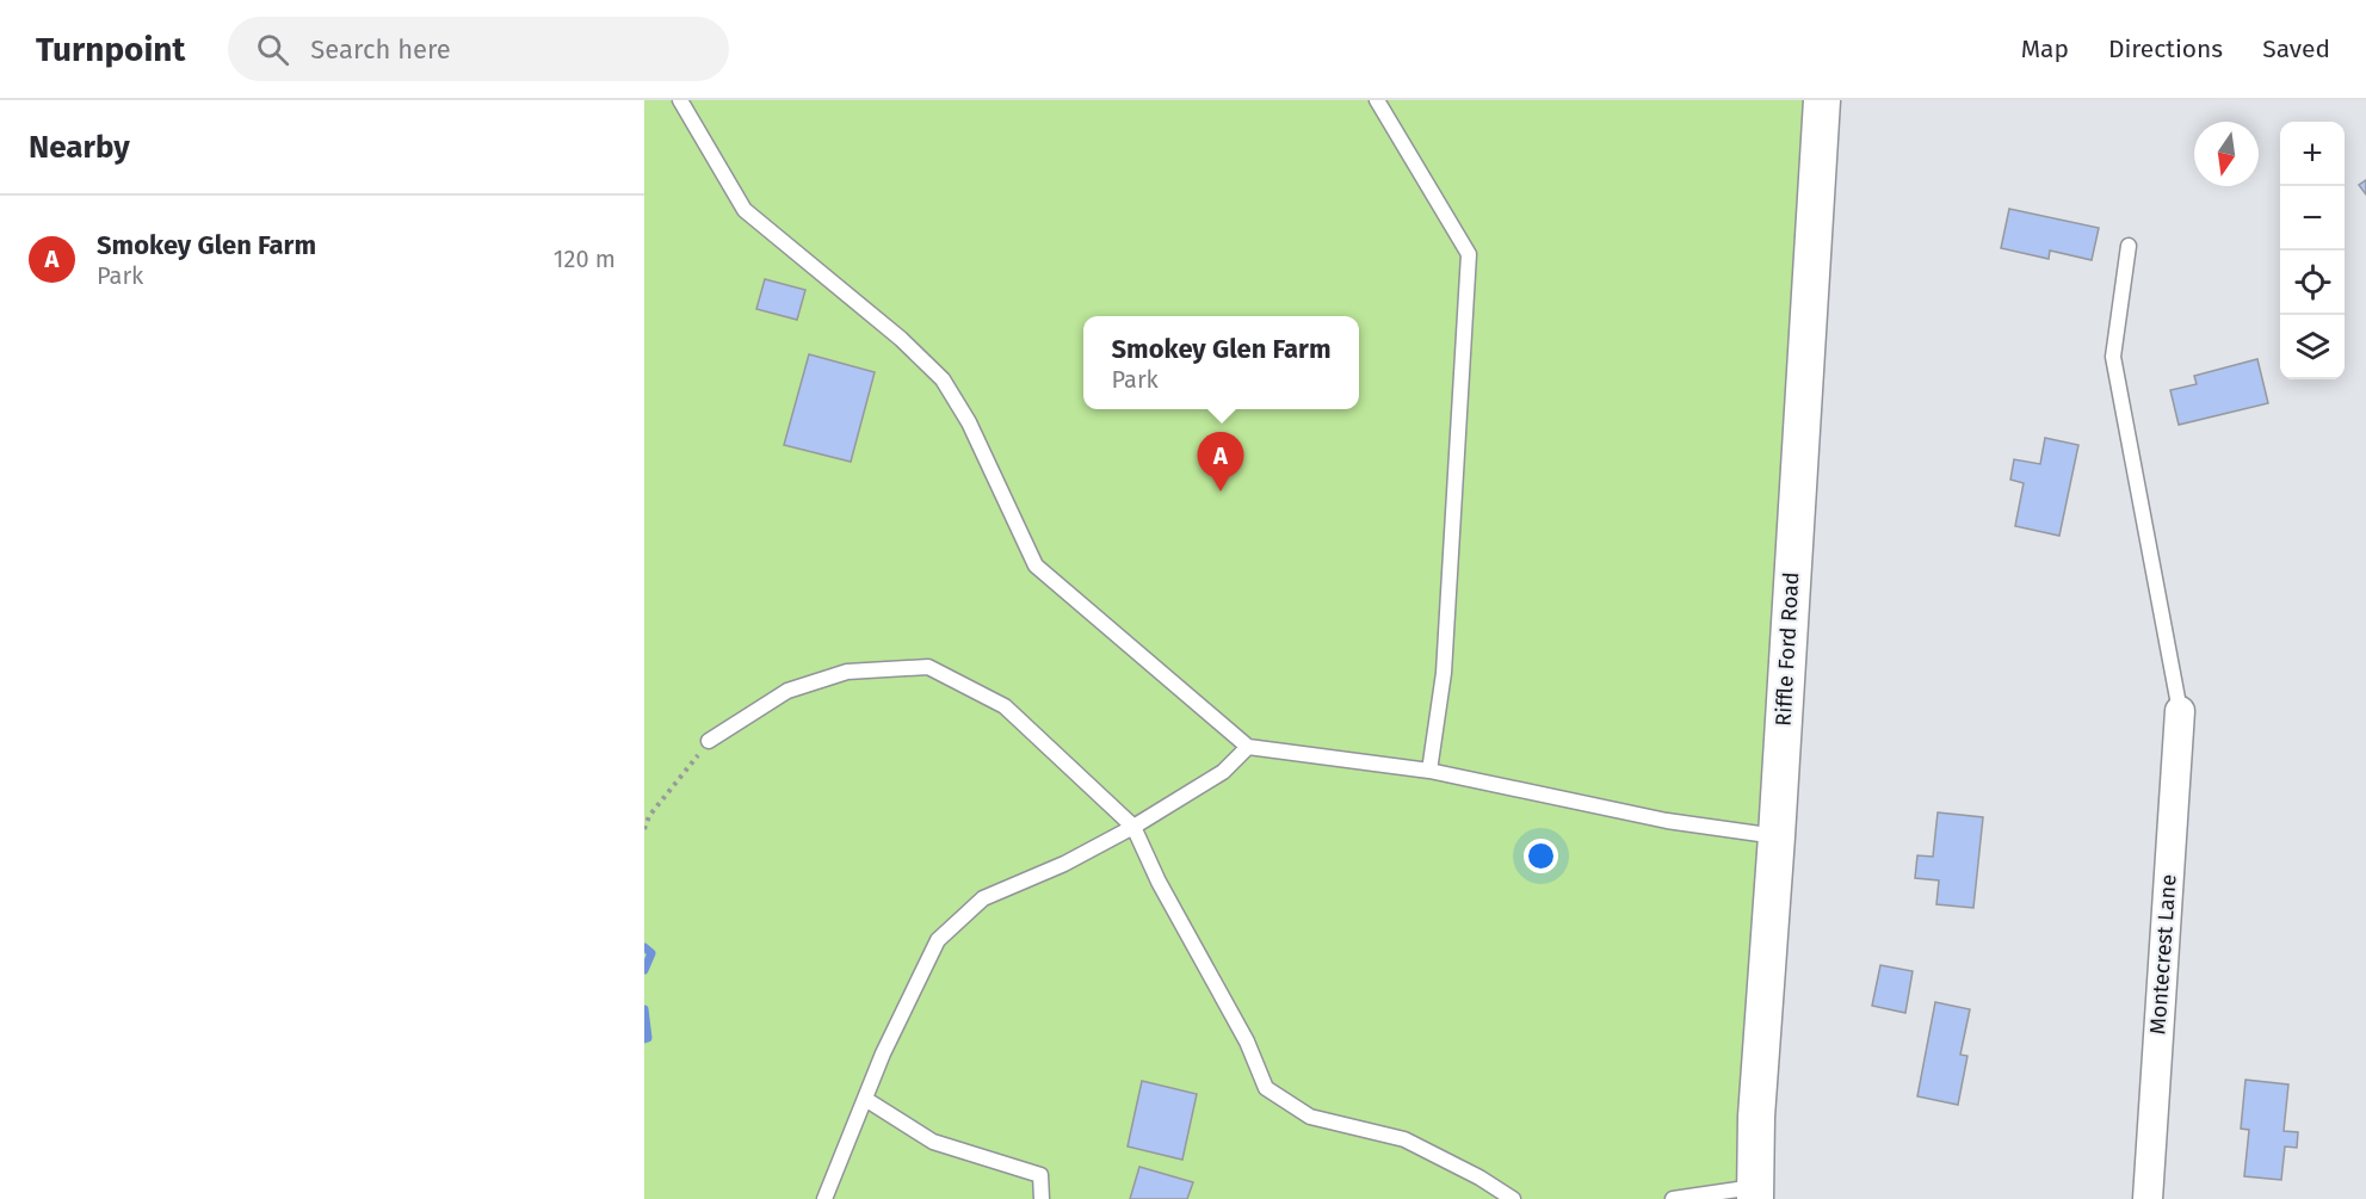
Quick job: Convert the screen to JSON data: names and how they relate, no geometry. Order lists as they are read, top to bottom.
{
  "streets": {
    "street": ["Riffle Ford Road", "Montecrest Lane"]
  },
  "north": "bottom",
  "page": {
    "header": "Turnpoint",
    "search": "Search here",
    "nav": ["Map", "Directions", "Saved"],
    "heading": "Nearby",
    "map_buttons": ["+", "−"],
    "list": [
      {
        "mark": "A",
        "name": "Smokey Glen Farm",
        "note": "Park",
        "value": "120 m"
      }
    ],
    "popup": ["Smokey Glen Farm", "Park"],
    "pins": "A"
  }
}
